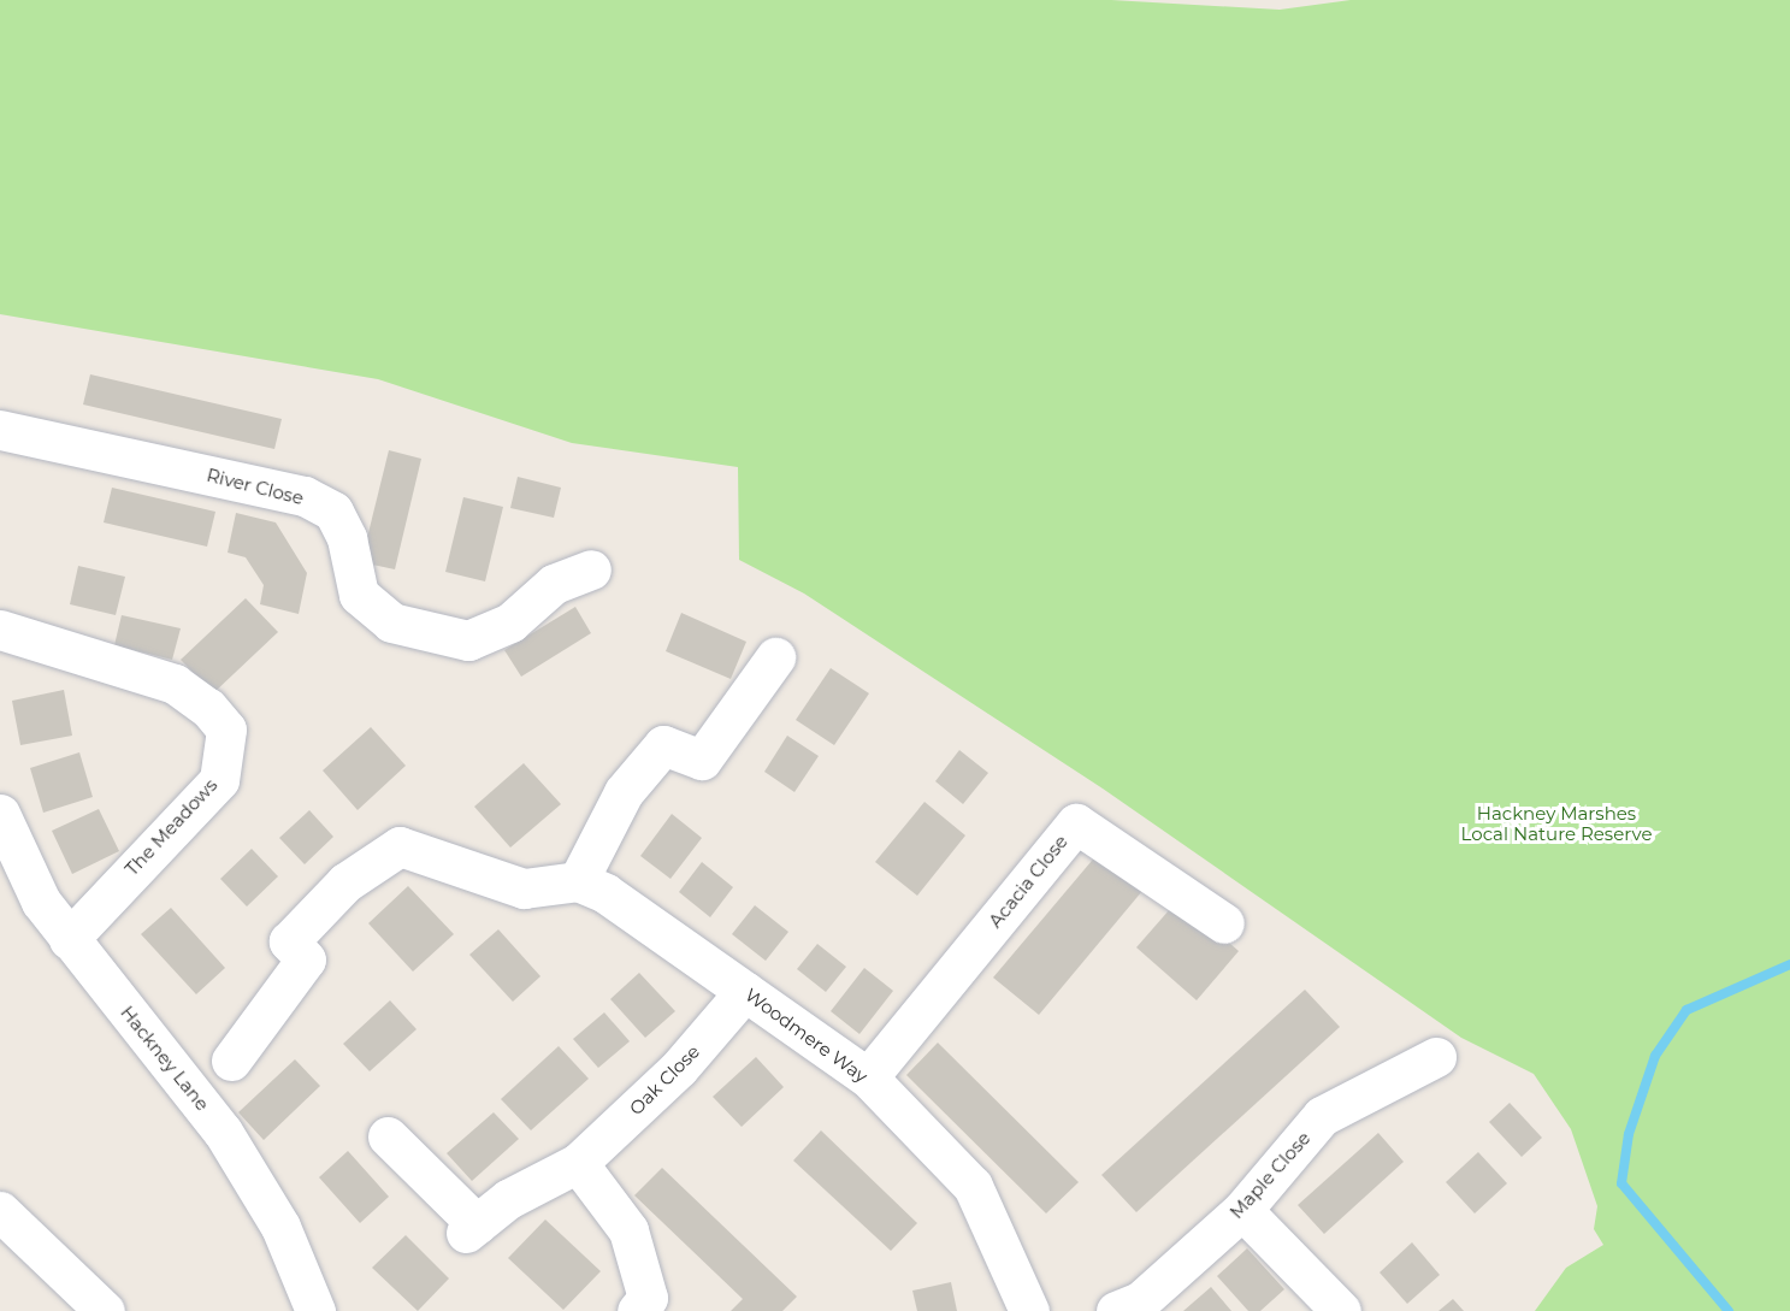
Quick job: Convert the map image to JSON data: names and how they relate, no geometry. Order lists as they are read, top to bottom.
{
  "streets": {
    "street": [
      "River Close",
      "The Meadows",
      "Acacia Close",
      "Woodmere Way",
      "Hackney Lane",
      "Oak Close",
      "Maple Close"
    ]
  },
  "crossings": [
    ["The Meadows", "Hackney Lane"],
    ["Acacia Close", "Woodmere Way"],
    ["Woodmere Way", "Oak Close"]
  ],
  "parks": ["Hackney Marshes Local Nature Reserve"]
}
